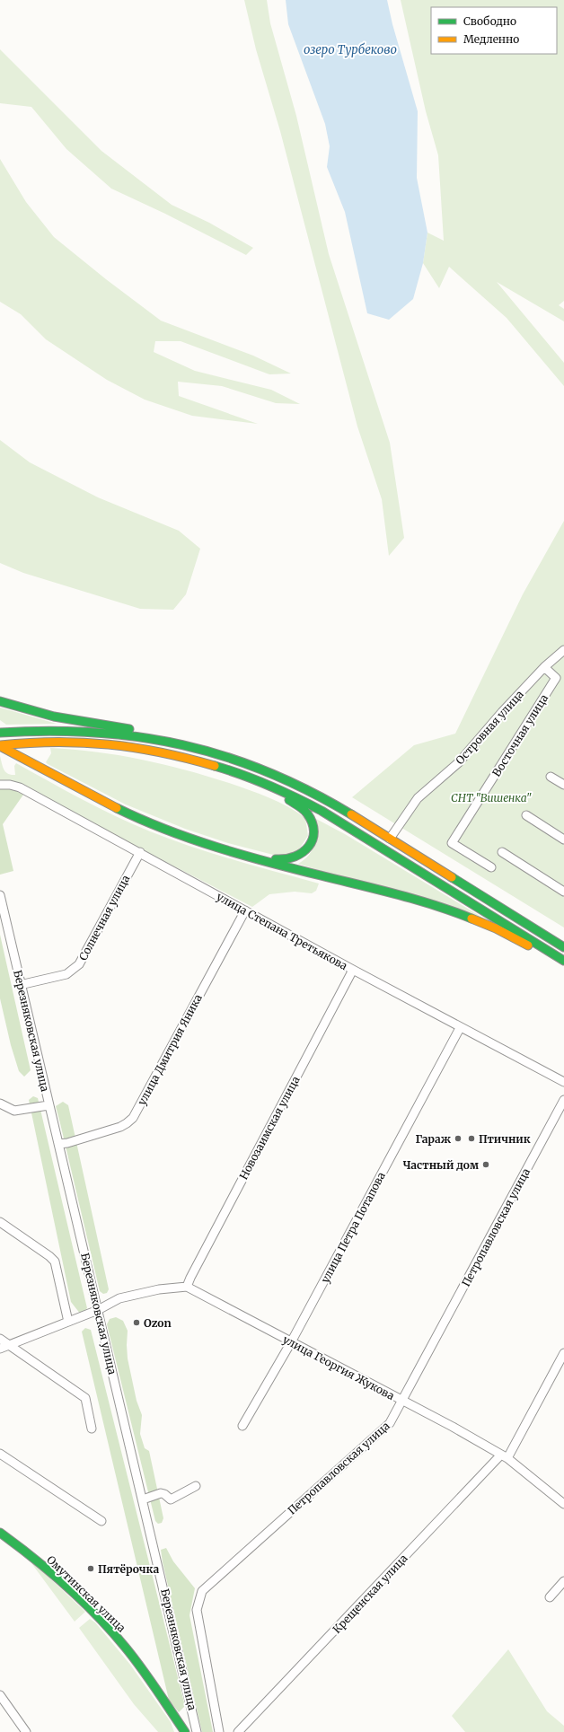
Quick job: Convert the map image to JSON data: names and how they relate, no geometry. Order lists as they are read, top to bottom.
{
  "streets": {
    "main road": ["Омутинская улица"],
    "street": [
      "Островная улица",
      "Восточная улица",
      "Солнечная улица",
      "улица Степана Третьякова",
      "Березняковская улица",
      "улица Дмитрия Яника",
      "Новозаимская улица",
      "улица Петра Потапова",
      "Петропавловская улица",
      "улица Георгия Жукова",
      "Крещенская улица"
    ]
  },
  "crossings": [
    ["Островная улица", "Восточная улица"],
    ["Солнечная улица", "улица Степана Третьякова"],
    ["Солнечная улица", "Березняковская улица"],
    ["улица Степана Третьякова", "улица Дмитрия Яника"],
    ["улица Степана Третьякова", "Новозаимская улица"],
    ["улица Степана Третьякова", "улица Петра Потапова"],
    ["Березняковская улица", "улица Дмитрия Яника"],
    ["Новозаимская улица", "улица Георгия Жукова"],
    ["улица Петра Потапова", "улица Георгия Жукова"],
    ["Петропавловская улица", "улица Георгия Жукова"],
    ["улица Георгия Жукова", "Крещенская улица"]
  ],
  "water": ["озеро Турбеково"],
  "parks": ["СНТ \"Вишенка\""],
  "places": [
    "Гараж",
    "Птичник",
    "Частный дом",
    "Ozon",
    "Пятёрочка"
  ],
  "legend": ["Свободно", "Медленно"]
}
